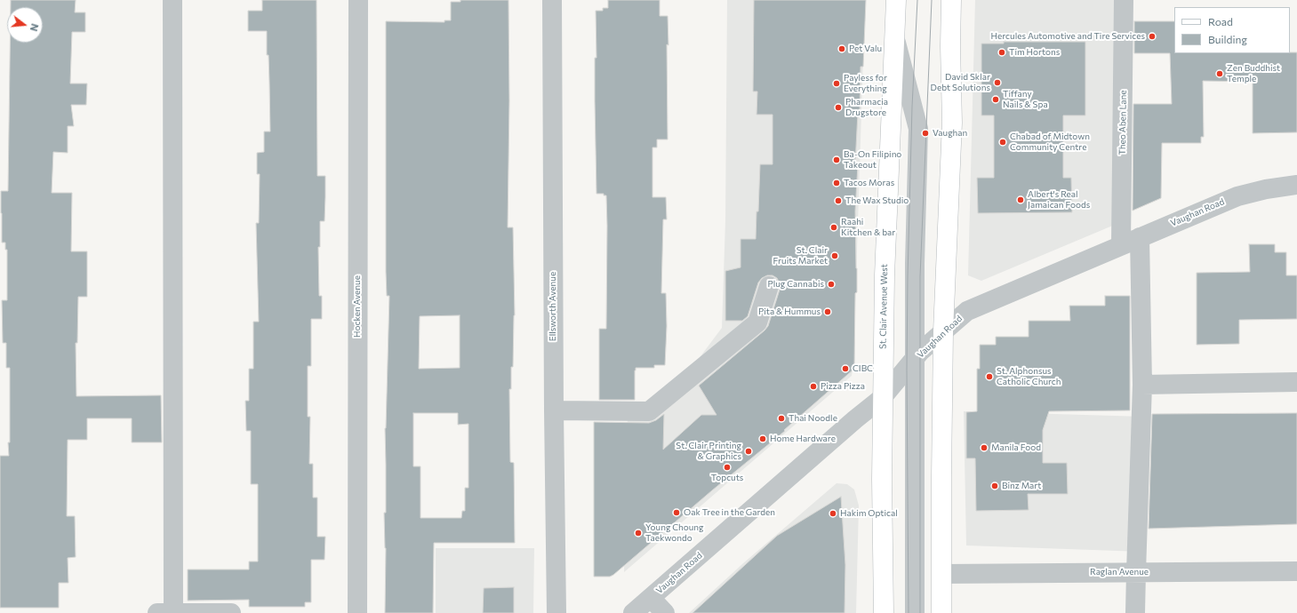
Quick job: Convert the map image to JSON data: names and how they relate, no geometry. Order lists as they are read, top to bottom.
{
  "streets": {
    "main road": ["St. Clair Avenue West"],
    "street": [
      "Theo Aben Lane",
      "Vaughan Road",
      "Hocken Avenue",
      "Ellsworth Avenue",
      "Raglan Avenue"
    ]
  },
  "crossings": [
    ["Theo Aben Lane", "Vaughan Road"],
    ["Vaughan Road", "St. Clair Avenue West"]
  ],
  "places": [
    "Hercules Automotive and Tire Services",
    "Pet Valu",
    "Tim Hortons",
    "Zen Buddhist Temple",
    "David Sklar Debt Solutions",
    "Payless for Everything",
    "Tiffany Nails & Spa",
    "Pharmacia Drugstore",
    "Vaughan",
    "Chabad of Midtown Community Centre",
    "Ba-On Filipino Takeout",
    "Tacos Moras",
    "Albert's Real Jamaican Foods",
    "The Wax Studio",
    "Raahi Kitchen & bar",
    "St. Clair Fruits Market",
    "Plug Cannabis",
    "Pita & Hummus",
    "CIBC",
    "St. Alphonsus Catholic Church",
    "Pizza Pizza",
    "Thai Noodle",
    "Home Hardware",
    "Manila Food",
    "St. Clair Printing & Graphics",
    "Topcuts",
    "Binz Mart",
    "Oak Tree in the Garden",
    "Hakim Optical",
    "Young Choung Taekwondo"
  ],
  "legend": ["Road", "Building"],
  "north": "right"
}
